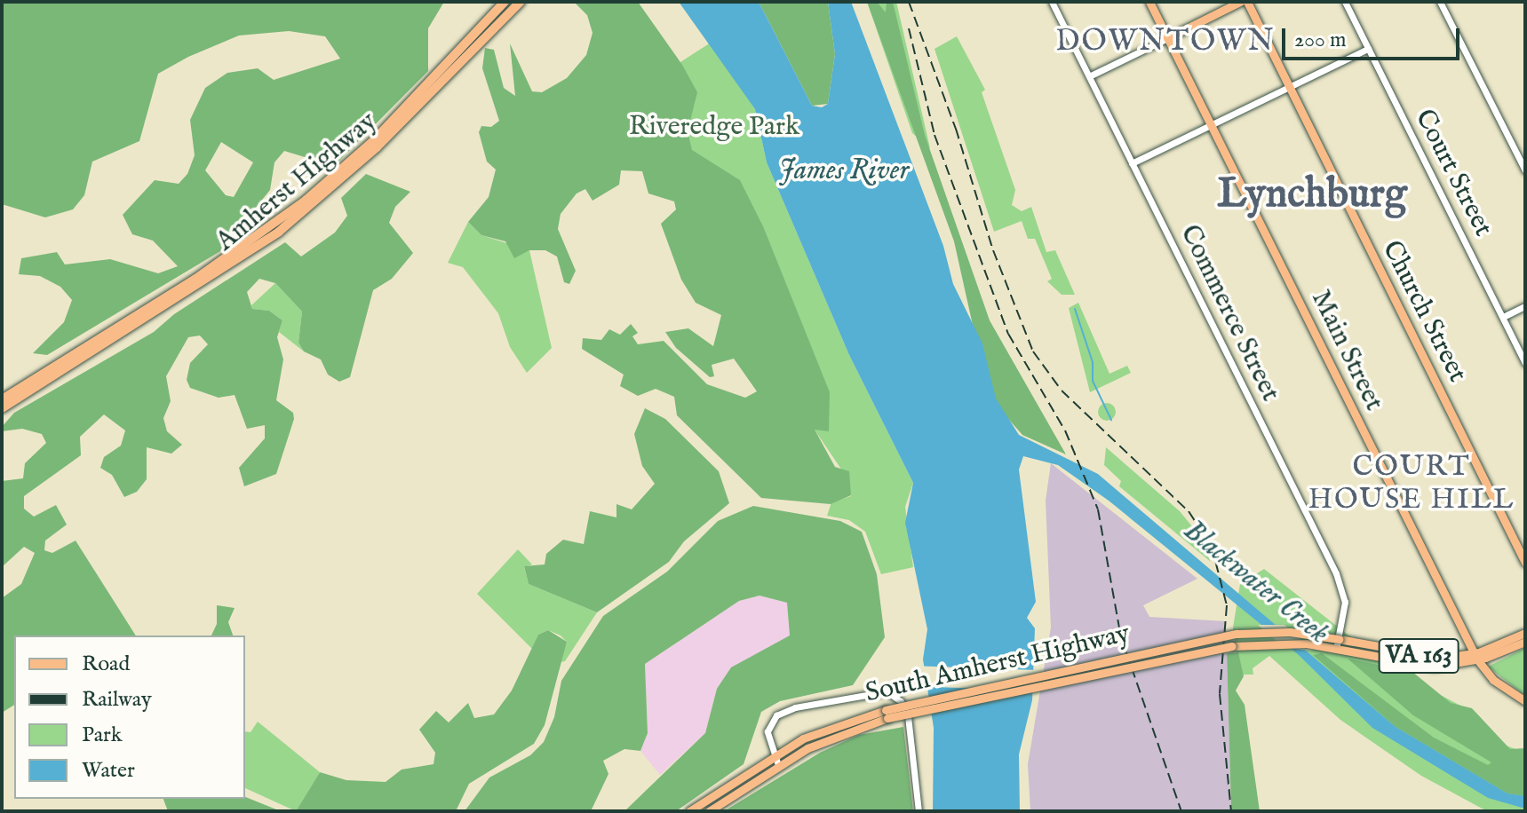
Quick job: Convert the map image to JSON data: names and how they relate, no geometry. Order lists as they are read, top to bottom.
{
  "streets": {
    "highway": ["Amherst Highway"],
    "main road": [
      "Church Street",
      "Main Street",
      "VA 163",
      "South Amherst Highway"
    ],
    "street": ["Court Street", "Commerce Street"]
  },
  "crossings": [
    ["Commerce Street", "VA 163"],
    ["Commerce Street", "South Amherst Highway"],
    ["Main Street", "VA 163"],
    ["Main Street", "South Amherst Highway"],
    ["VA 163", "South Amherst Highway"]
  ],
  "districts": ["DOWNTOWN", "Lynchburg", "COURT HOUSE HILL"],
  "water": ["James River", "Blackwater Creek"],
  "parks": ["Riveredge Park"],
  "legend": [
    "Road",
    "Railway",
    "Park",
    "Water"
  ],
  "scale_bar": "200 m"
}
